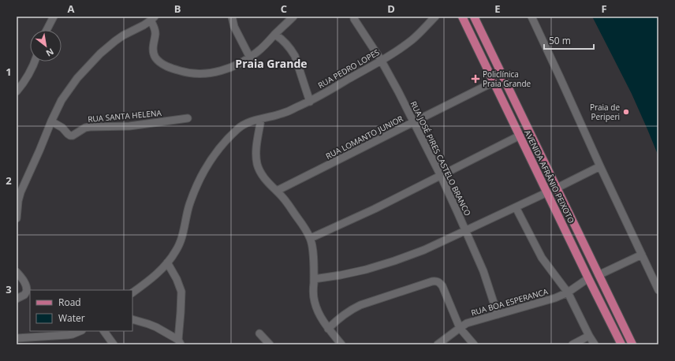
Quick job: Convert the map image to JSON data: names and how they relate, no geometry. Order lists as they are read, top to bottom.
{
  "streets": {
    "main road": ["AVENIDA AFRÂNIO PEIXOTO"],
    "street": [
      "RUA PEDRO LOPES",
      "RUA SANTA HELENA",
      "RUA LOMANTO JUNIOR",
      "RUA JOSÉ PIRES CASTELO BRANCO",
      "RUA BOA ESPERANCA"
    ]
  },
  "crossings": [
    ["RUA PEDRO LOPES", "RUA JOSÉ PIRES CASTELO BRANCO"],
    ["RUA LOMANTO JUNIOR", "RUA JOSÉ PIRES CASTELO BRANCO"],
    ["RUA LOMANTO JUNIOR", "AVENIDA AFRÂNIO PEIXOTO"],
    ["RUA JOSÉ PIRES CASTELO BRANCO", "RUA BOA ESPERANCA"],
    ["AVENIDA AFRÂNIO PEIXOTO", "RUA BOA ESPERANCA"]
  ],
  "districts": ["Praia Grande"],
  "places": {
    "health": ["Policlínica Praia Grande"],
    "other": ["Praia de Periperi"]
  },
  "legend": ["Road", "Water"],
  "scale_bar": "50 m",
  "north": "bottom right",
  "grid": {
    "columns": [
      "A",
      "B",
      "C",
      "D",
      "E",
      "F"
    ],
    "rows": ["1", "2", "3"]
  }
}
